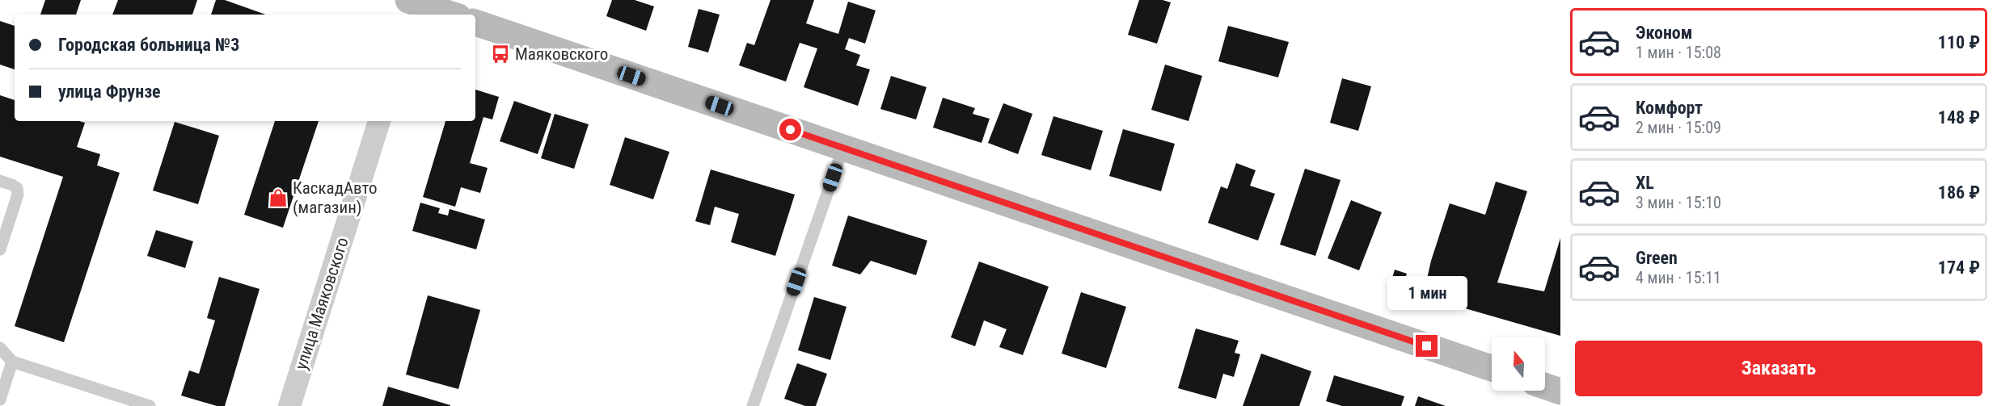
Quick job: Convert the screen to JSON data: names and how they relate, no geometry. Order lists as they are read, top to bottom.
{
  "streets": {
    "street": ["улица Маяковского"]
  },
  "places": {
    "bus stop": ["Маяковского"],
    "shop": ["КаскадАвто (магазин)"]
  },
  "north": "top",
  "page": {
    "list": [
      {
        "name": "Эконом",
        "note": "1 мин · 15:08",
        "value": "110 ₽"
      },
      {
        "name": "Комфорт",
        "note": "2 мин · 15:09",
        "value": "148 ₽"
      },
      {
        "name": "XL",
        "note": "3 мин · 15:10",
        "value": "186 ₽"
      },
      {
        "name": "Green",
        "note": "4 мин · 15:11",
        "value": "174 ₽"
      }
    ],
    "banner": ["Городская больница №3", "улица Фрунзе"],
    "bubble": "1 мин",
    "buttons": "Заказать"
  }
}
